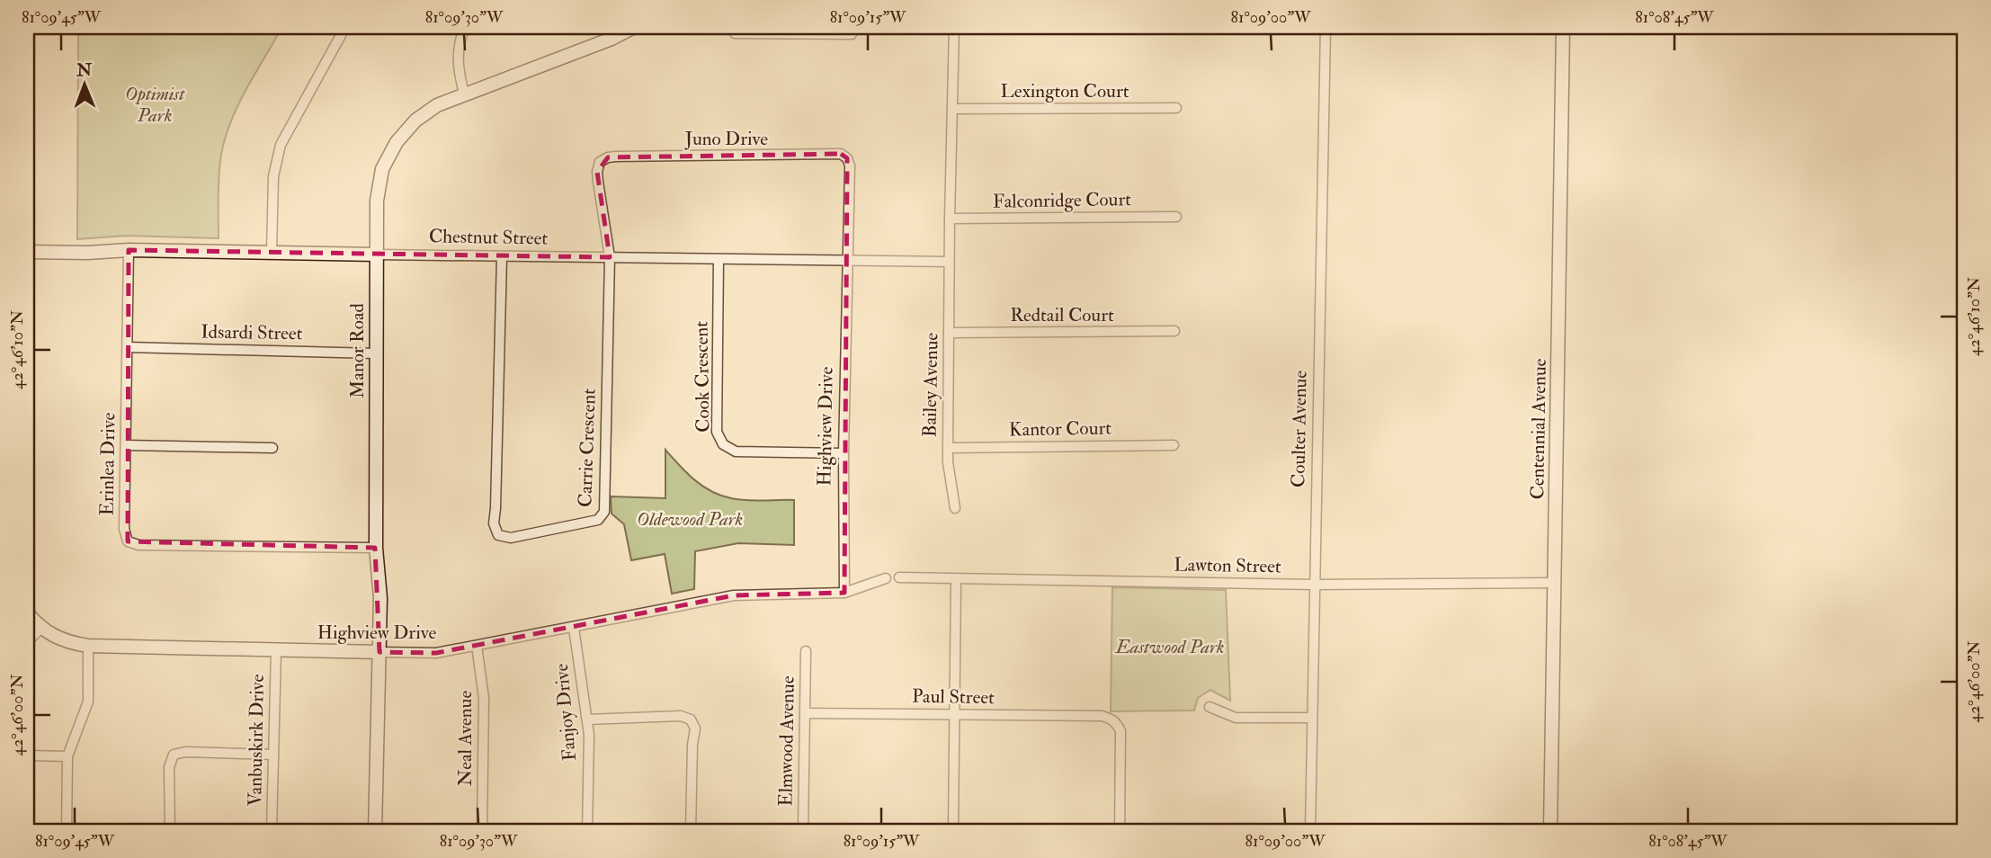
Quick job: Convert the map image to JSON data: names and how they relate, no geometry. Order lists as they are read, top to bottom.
{
  "streets": {
    "street": [
      "Lexington Court",
      "Juno Drive",
      "Falconridge Court",
      "Chestnut Street",
      "Redtail Court",
      "Idsardi Street",
      "Manor Road",
      "Cook Crescent",
      "Bailey Avenue",
      "Highview Drive",
      "Kantor Court",
      "Coulter Avenue",
      "Centennial Avenue",
      "Carrie Crescent",
      "Erinlea Drive",
      "Lawton Street",
      "Paul Street",
      "Fanjoy Drive",
      "Neal Avenue",
      "Vanbuskirk Drive",
      "Elmwood Avenue"
    ]
  },
  "crossings": [
    ["Juno Drive", "Chestnut Street"],
    ["Juno Drive", "Highview Drive"],
    ["Juno Drive", "Carrie Crescent"],
    ["Chestnut Street", "Manor Road"],
    ["Chestnut Street", "Cook Crescent"],
    ["Chestnut Street", "Bailey Avenue"],
    ["Chestnut Street", "Highview Drive"],
    ["Chestnut Street", "Carrie Crescent"],
    ["Chestnut Street", "Erinlea Drive"],
    ["Redtail Court", "Bailey Avenue"],
    ["Idsardi Street", "Manor Road"],
    ["Idsardi Street", "Erinlea Drive"],
    ["Manor Road", "Highview Drive"],
    ["Manor Road", "Erinlea Drive"],
    ["Cook Crescent", "Highview Drive"],
    ["Bailey Avenue", "Kantor Court"],
    ["Highview Drive", "Fanjoy Drive"],
    ["Highview Drive", "Neal Avenue"],
    ["Highview Drive", "Vanbuskirk Drive"],
    ["Coulter Avenue", "Lawton Street"],
    ["Centennial Avenue", "Lawton Street"],
    ["Paul Street", "Elmwood Avenue"]
  ],
  "parks": ["Optimist Park", "Oldewood Park", "Eastwood Park"],
  "north": "top",
  "coordinates": [
    "81°09'45\"W",
    "81°09'30\"W",
    "81°09'15\"W",
    "81°09'00\"W",
    "81°08'45\"W",
    "42°46'10\"N",
    "42°46'00\"N"
  ]
}
